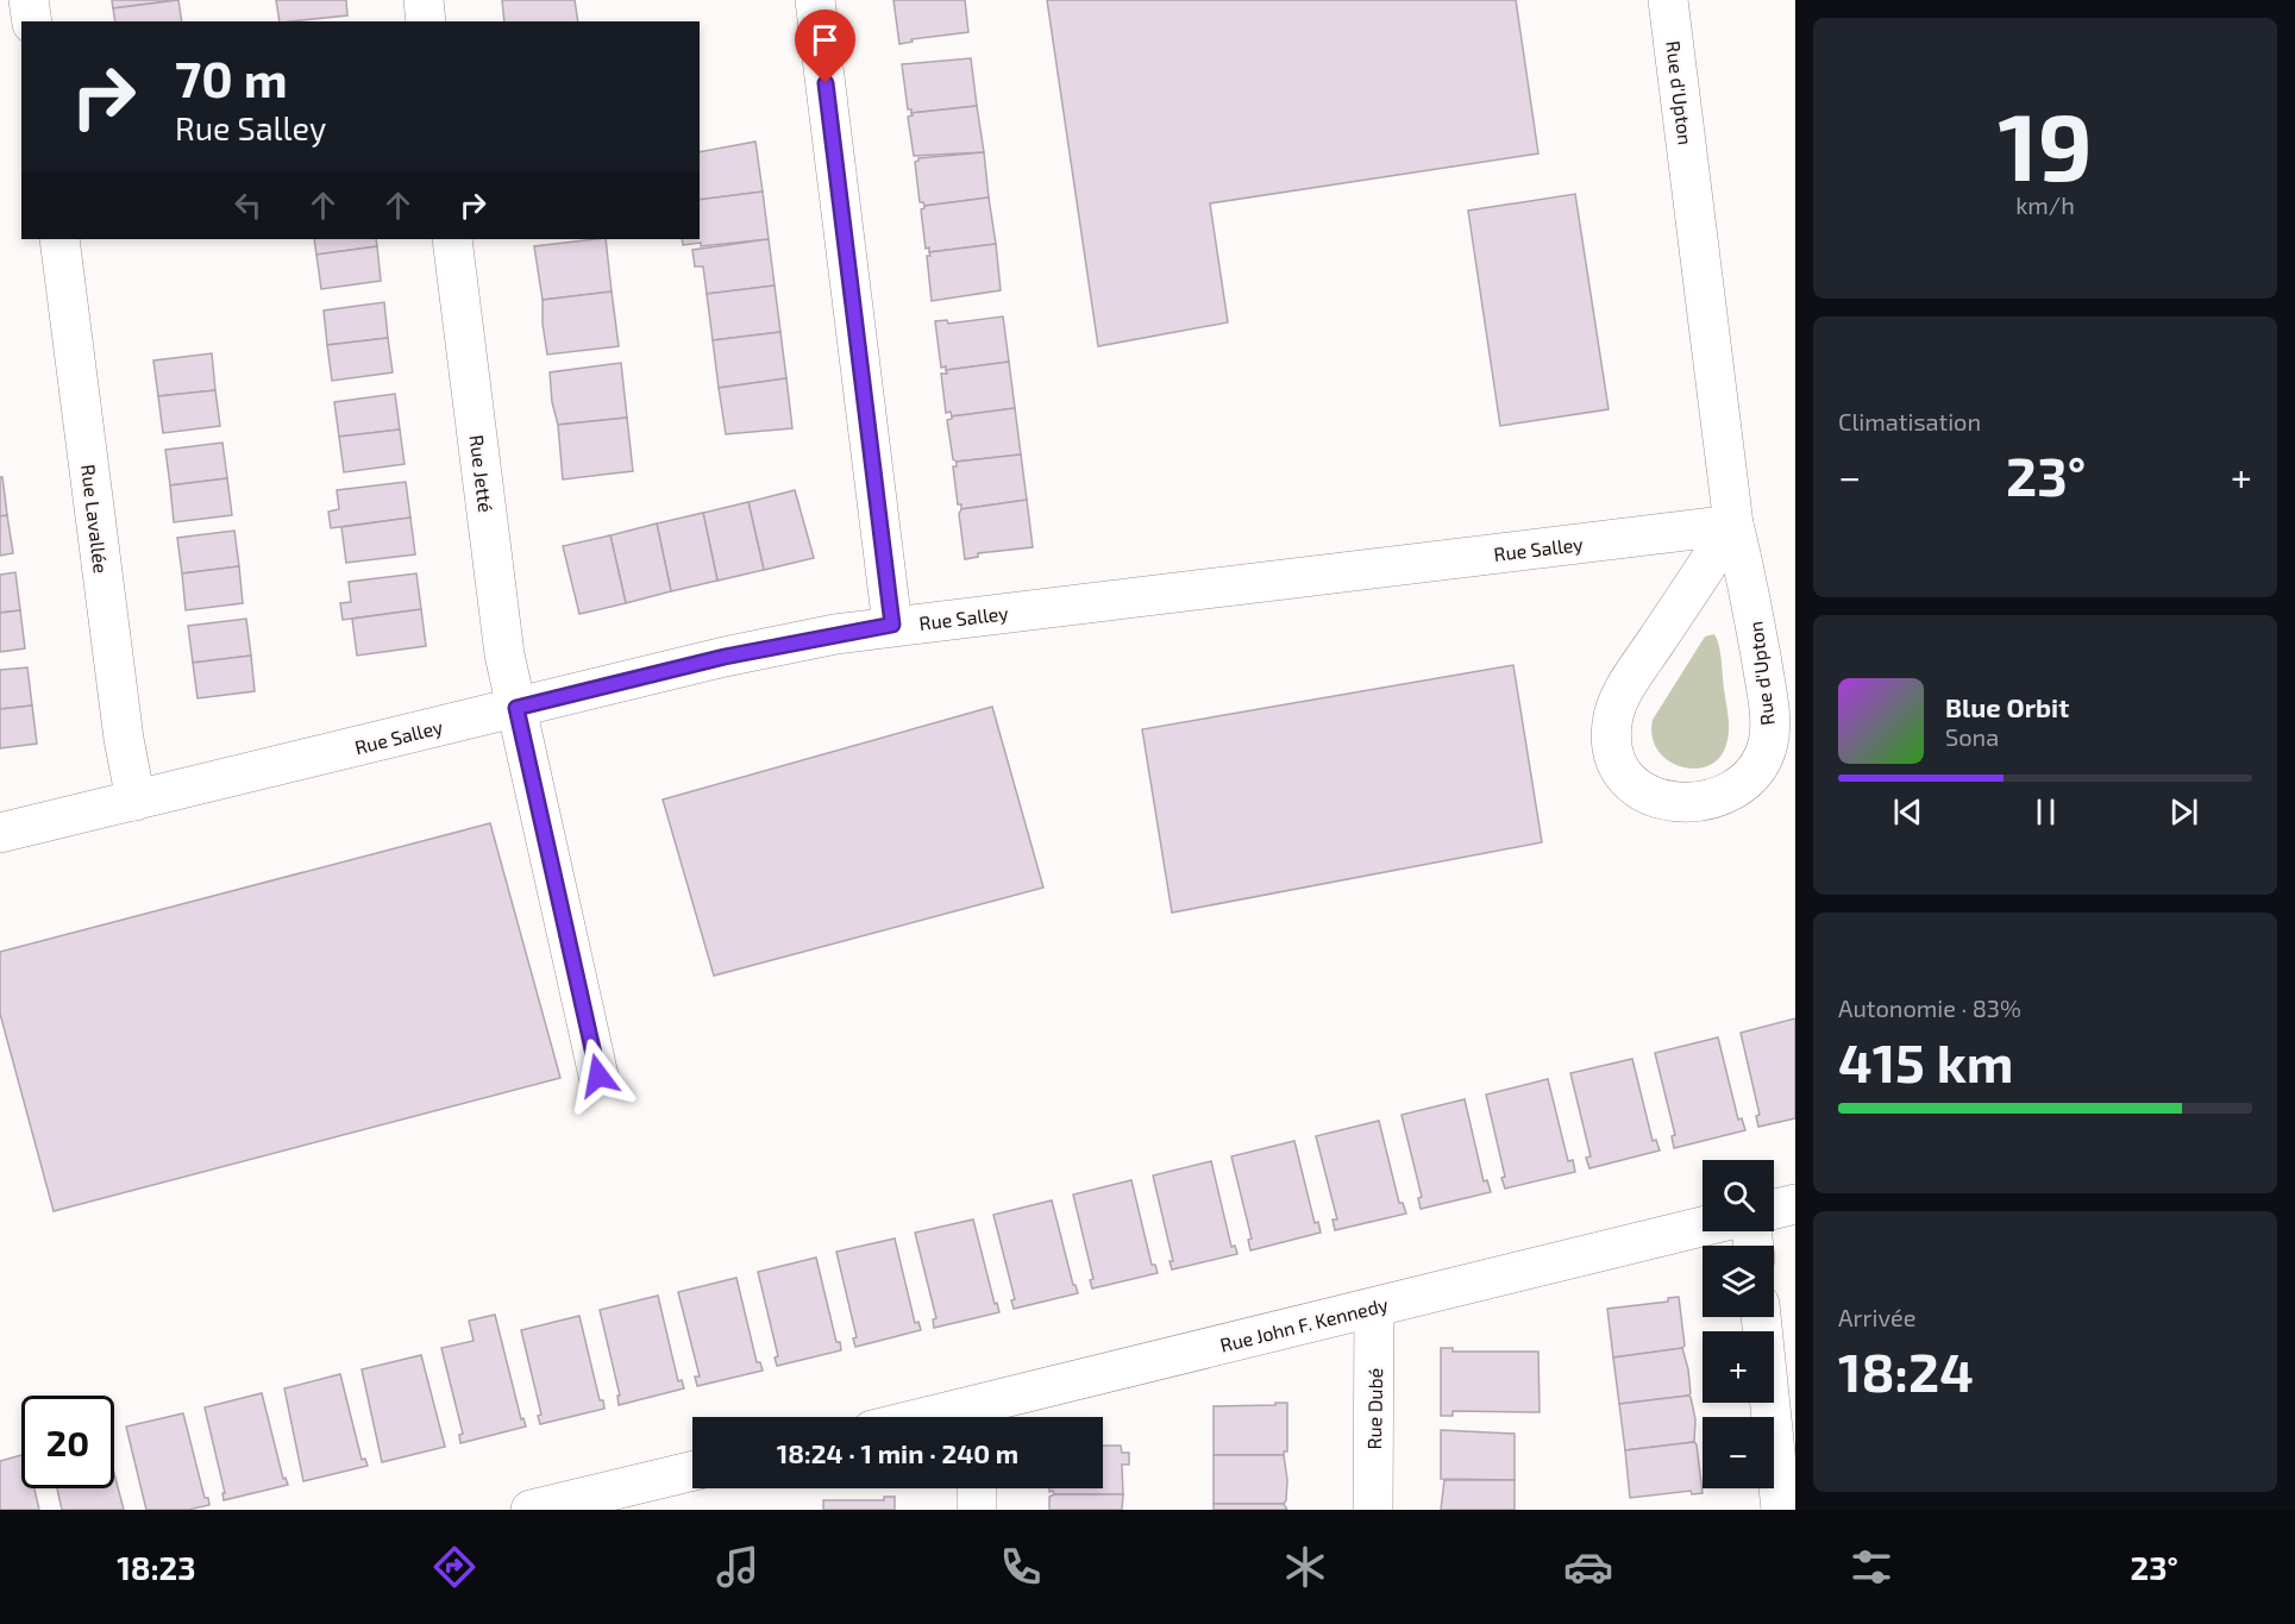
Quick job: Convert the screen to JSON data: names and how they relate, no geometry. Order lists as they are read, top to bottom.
{
  "streets": {
    "street": [
      "Rue d'Upton",
      "Rue Jetté",
      "Rue Lavallée",
      "Rue Salley",
      "Rue John F. Kennedy",
      "Rue Dubé"
    ]
  },
  "crossings": [
    ["Rue d'Upton", "Rue Salley"],
    ["Rue Jetté", "Rue Salley"],
    ["Rue Lavallée", "Rue Salley"],
    ["Rue John F. Kennedy", "Rue Dubé"]
  ],
  "page": {
    "tile": [
      ["19", "km/h"],
      "Climatisation",
      ["Autonomie · 83%", "415 km"],
      ["Arrivée", "18:24"]
    ],
    "turn": ["70 m", "Rue Salley"],
    "heat": ["−", "23°", "+"],
    "song": ["Blue Orbit", "Sona"],
    "map_buttons": ["+", "−"],
    "limit": "20",
    "trip": "18:24 · 1 min · 240 m",
    "tabs": ["18:23", "23°"]
  }
}
